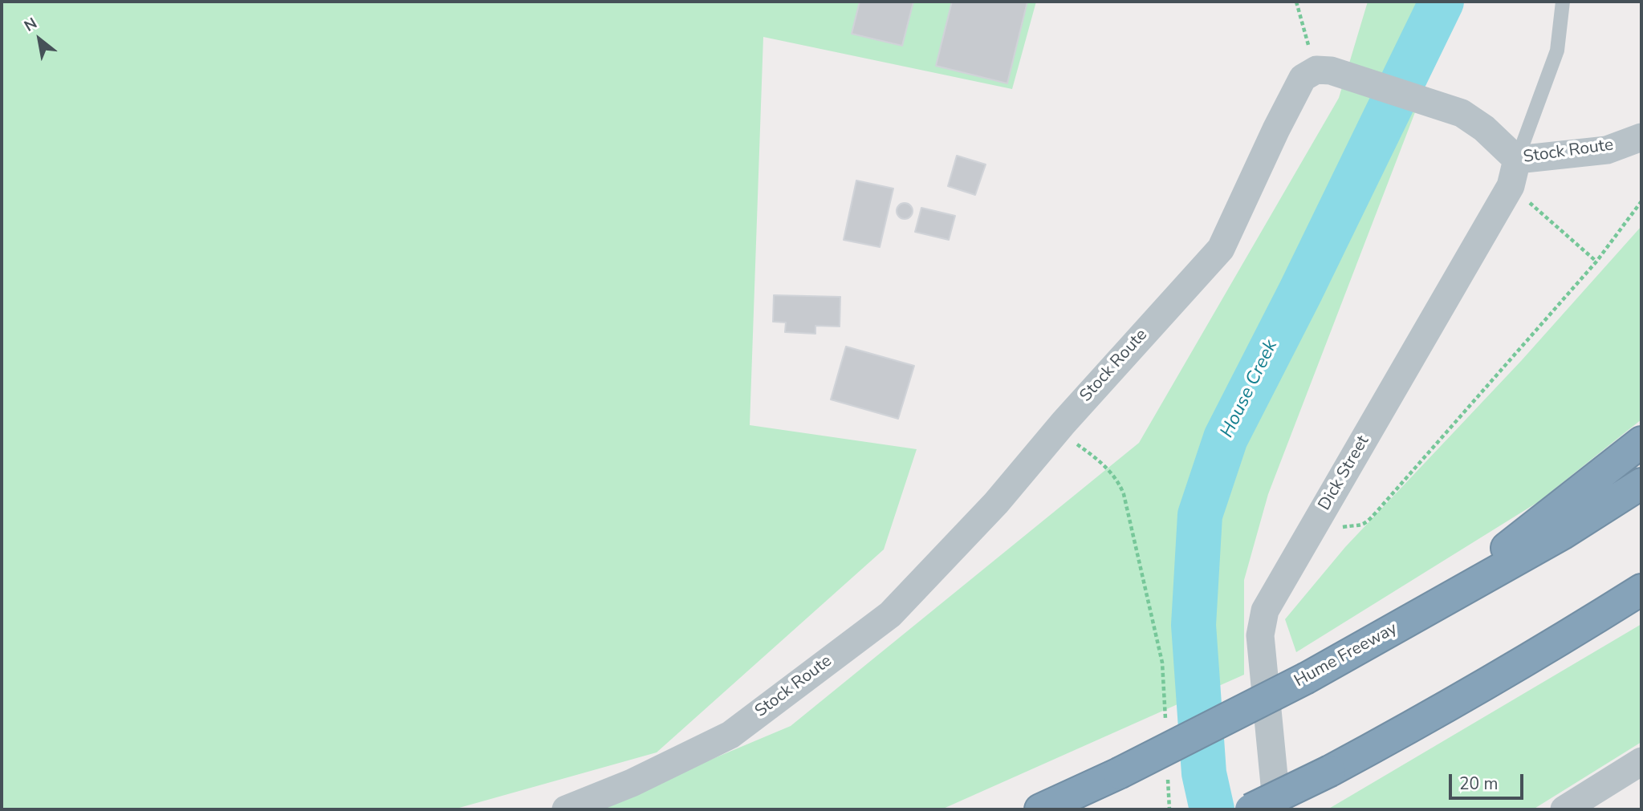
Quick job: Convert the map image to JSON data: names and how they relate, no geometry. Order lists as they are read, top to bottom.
{
  "streets": {
    "highway": ["Hume Freeway"],
    "street": ["Stock Route", "Dick Street"]
  },
  "crossings": [
    ["Stock Route", "Dick Street"]
  ],
  "water": ["House Creek"],
  "scale_bar": "20 m",
  "north": "top left"
}
